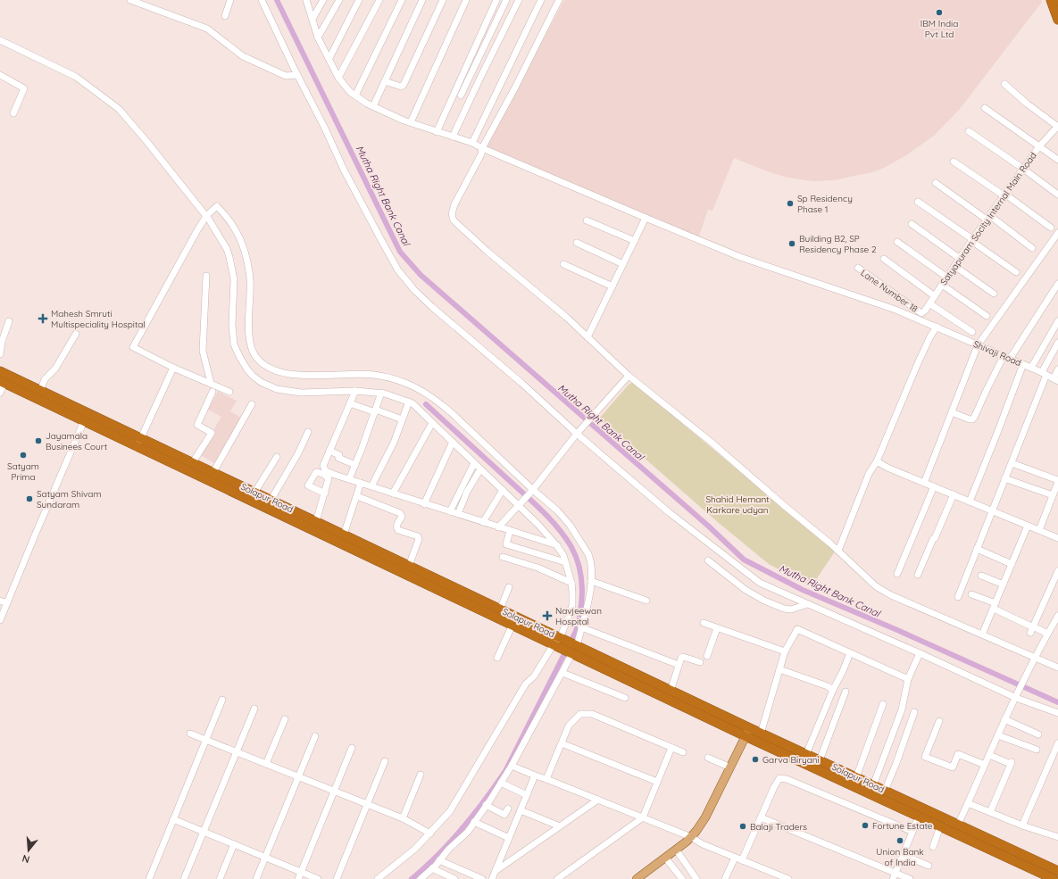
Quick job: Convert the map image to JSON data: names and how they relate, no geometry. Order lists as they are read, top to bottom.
{
  "streets": {
    "highway": ["Solapur Road"],
    "street": ["Satyapuram Socity Internal Main Road", "Lane Number 18", "Shivaji Road"]
  },
  "crossings": [
    ["Satyapuram Socity Internal Main Road", "Lane Number 18"]
  ],
  "water": ["Mutha Right Bank Canal"],
  "parks": ["Shahid Hemant Karkare udyan"],
  "places": {
    "other": [
      "IBM India Pvt Ltd",
      "Sp Residency Phase 1",
      "Building B2, SP Residency Phase 2",
      "Jayamala Businees Court",
      "Satyam Prima",
      "Satyam Shivam Sundaram",
      "Garva Biryani",
      "Fortune Estate",
      "Balaji Traders",
      "Union Bank of India"
    ],
    "health": ["Mahesh Smruti Multispeciality Hospital", "Navjeewan Hospital"]
  },
  "north": "bottom"
}
